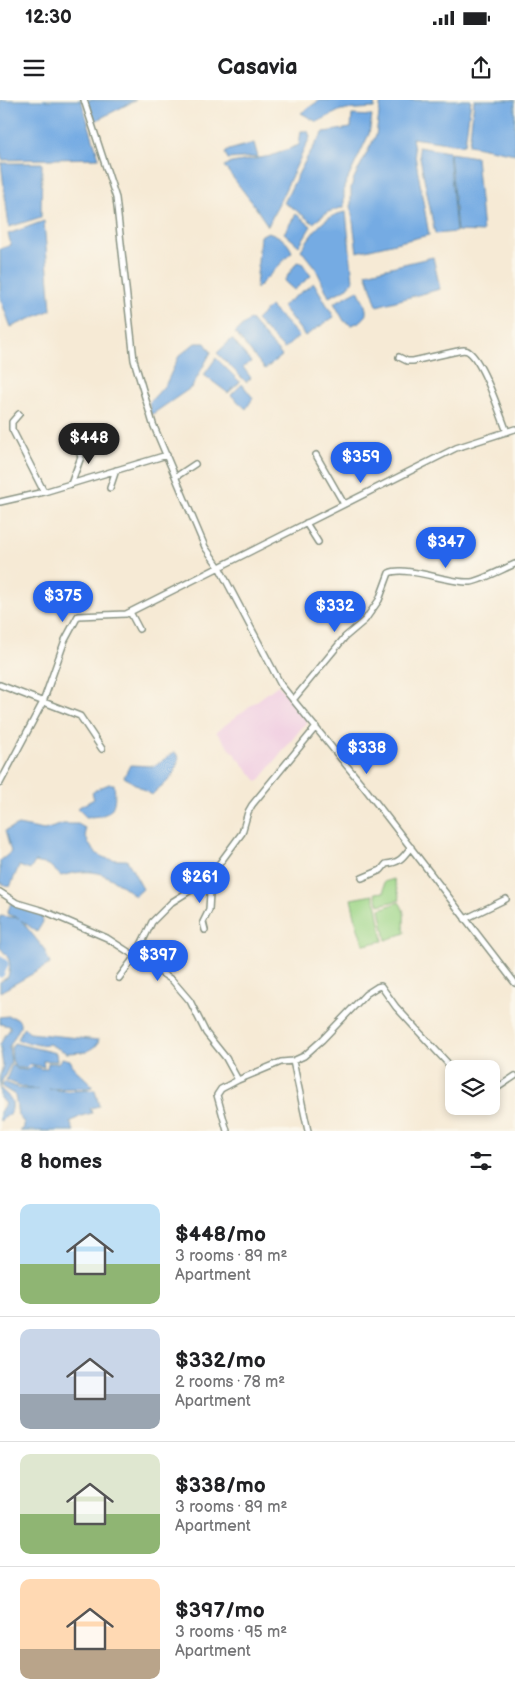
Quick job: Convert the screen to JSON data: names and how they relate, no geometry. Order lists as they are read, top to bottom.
{
  "page": {
    "status": "12:30",
    "header": "Casavia",
    "price": [
      "$448",
      "$359",
      "$347",
      "$375",
      "$332",
      "$338",
      "$261",
      "$397"
    ],
    "heading": "8 homes",
    "list": [
      {
        "name": "$448/mo",
        "note": "3 rooms · 89 m² · Apartment"
      },
      {
        "name": "$332/mo",
        "note": "2 rooms · 78 m² · Apartment"
      },
      {
        "name": "$338/mo",
        "note": "3 rooms · 89 m² · Apartment"
      },
      {
        "name": "$397/mo",
        "note": "3 rooms · 95 m² · Apartment"
      }
    ]
  }
}
